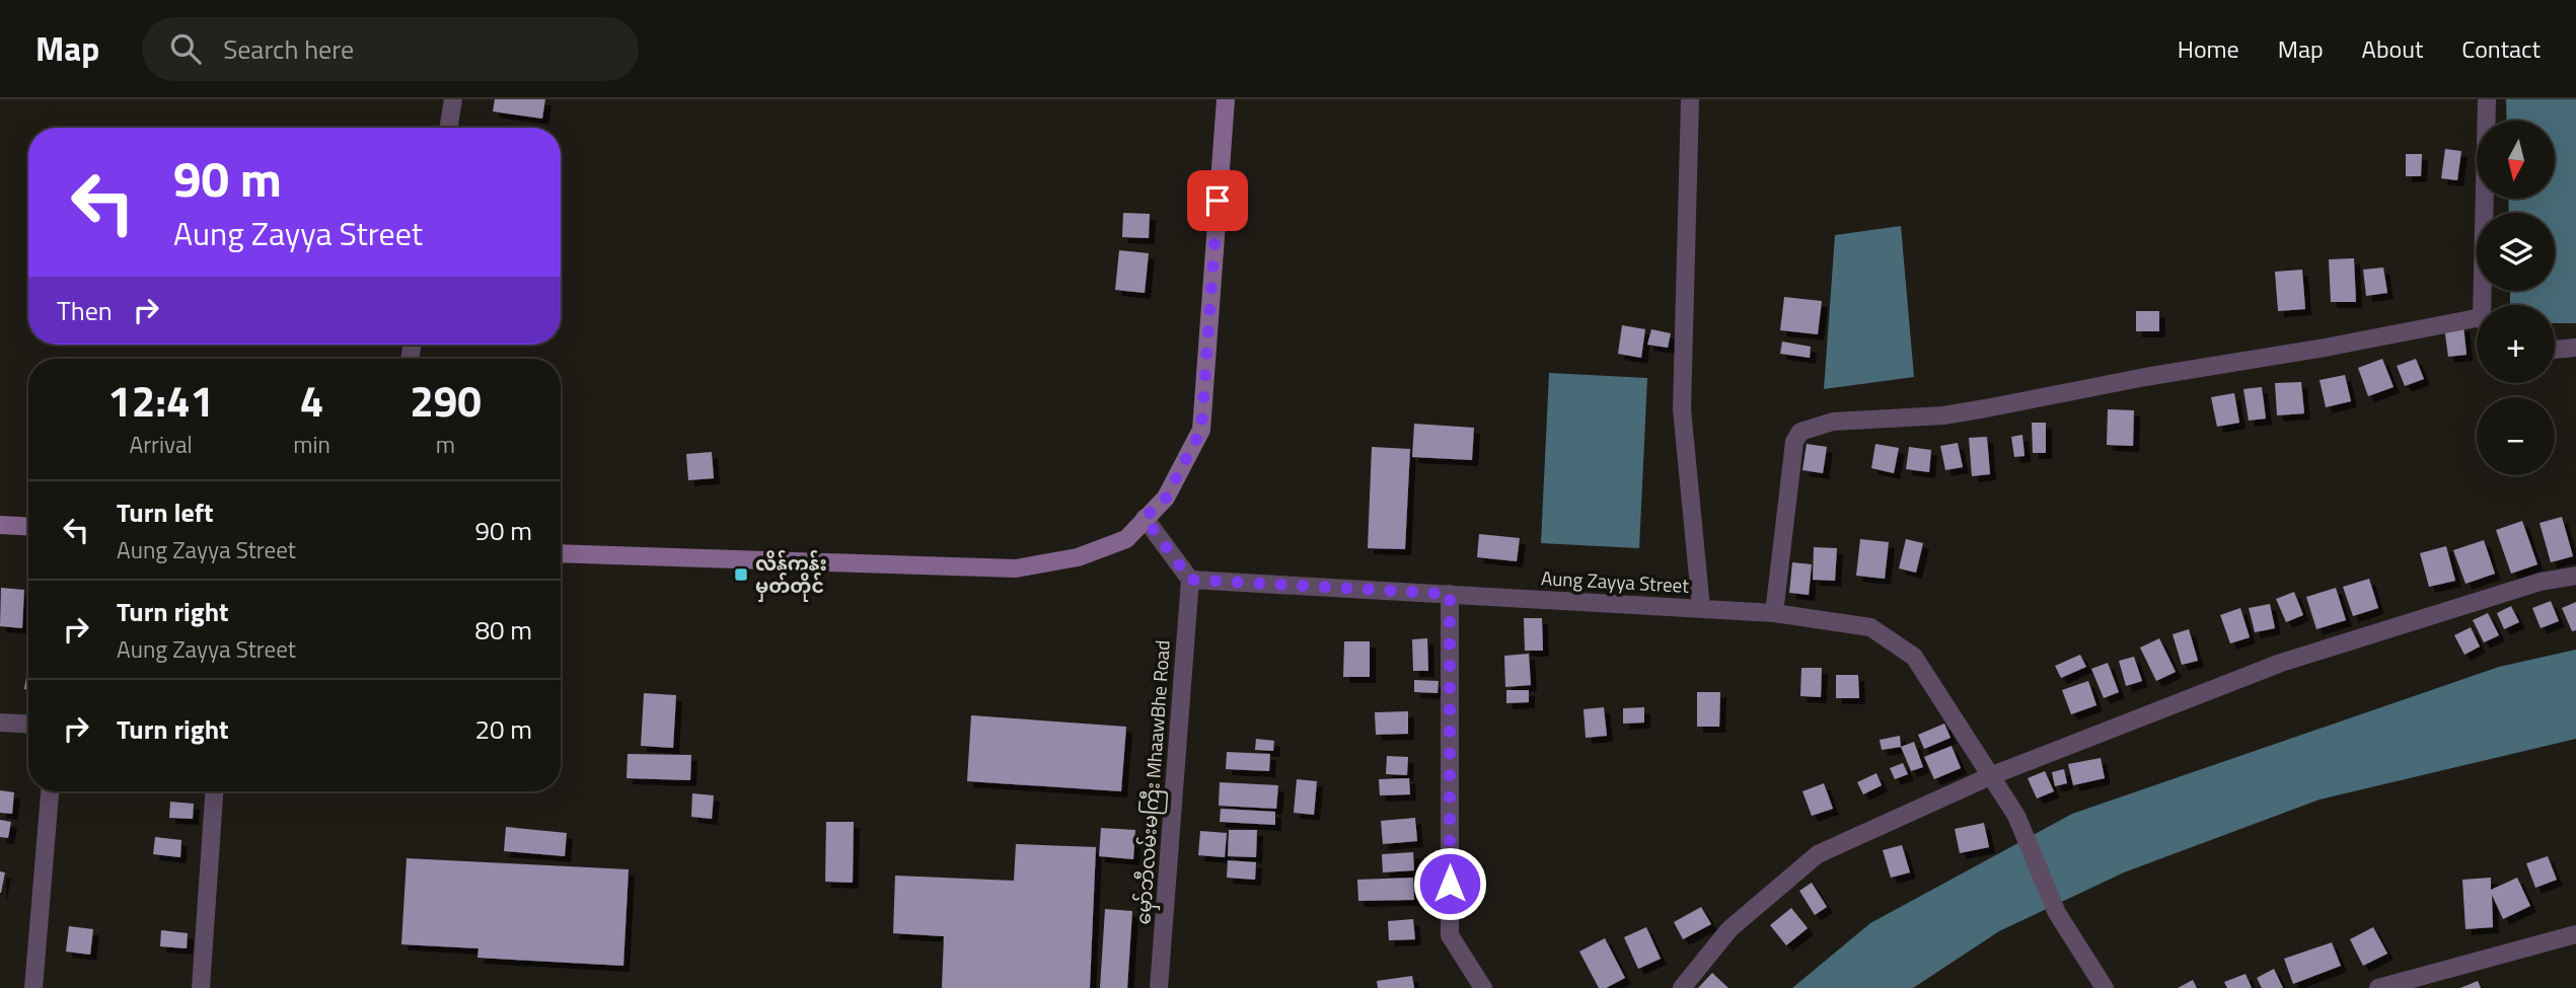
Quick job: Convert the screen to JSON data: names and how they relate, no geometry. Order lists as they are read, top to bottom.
{
  "streets": {
    "street": ["Aung Zayya Street", "မှော်ဘီလမ်းမကြီး MhaawBhe Road"]
  },
  "crossings": [
    ["Aung Zayya Street", "မှော်ဘီလမ်းမကြီး MhaawBhe Road"]
  ],
  "places": {
    "transit": ["လိန်ကုန်း မှတ်တိုင်"]
  },
  "north": "bottom",
  "page": {
    "header": "Map",
    "search": "Search here",
    "nav": [
      "Home",
      "Map",
      "About",
      "Contact"
    ],
    "map_buttons": ["+", "−"],
    "turn": ["90 m", "Aung Zayya Street"],
    "then": "Then",
    "eta": [
      "12:41",
      "Arrival",
      "4",
      "min",
      "290",
      "m"
    ],
    "list": [
      {
        "name": "Turn left",
        "note": "Aung Zayya Street",
        "value": "90 m"
      },
      {
        "name": "Turn right",
        "note": "Aung Zayya Street",
        "value": "80 m"
      },
      {
        "name": "Turn right",
        "value": "20 m"
      }
    ]
  }
}
